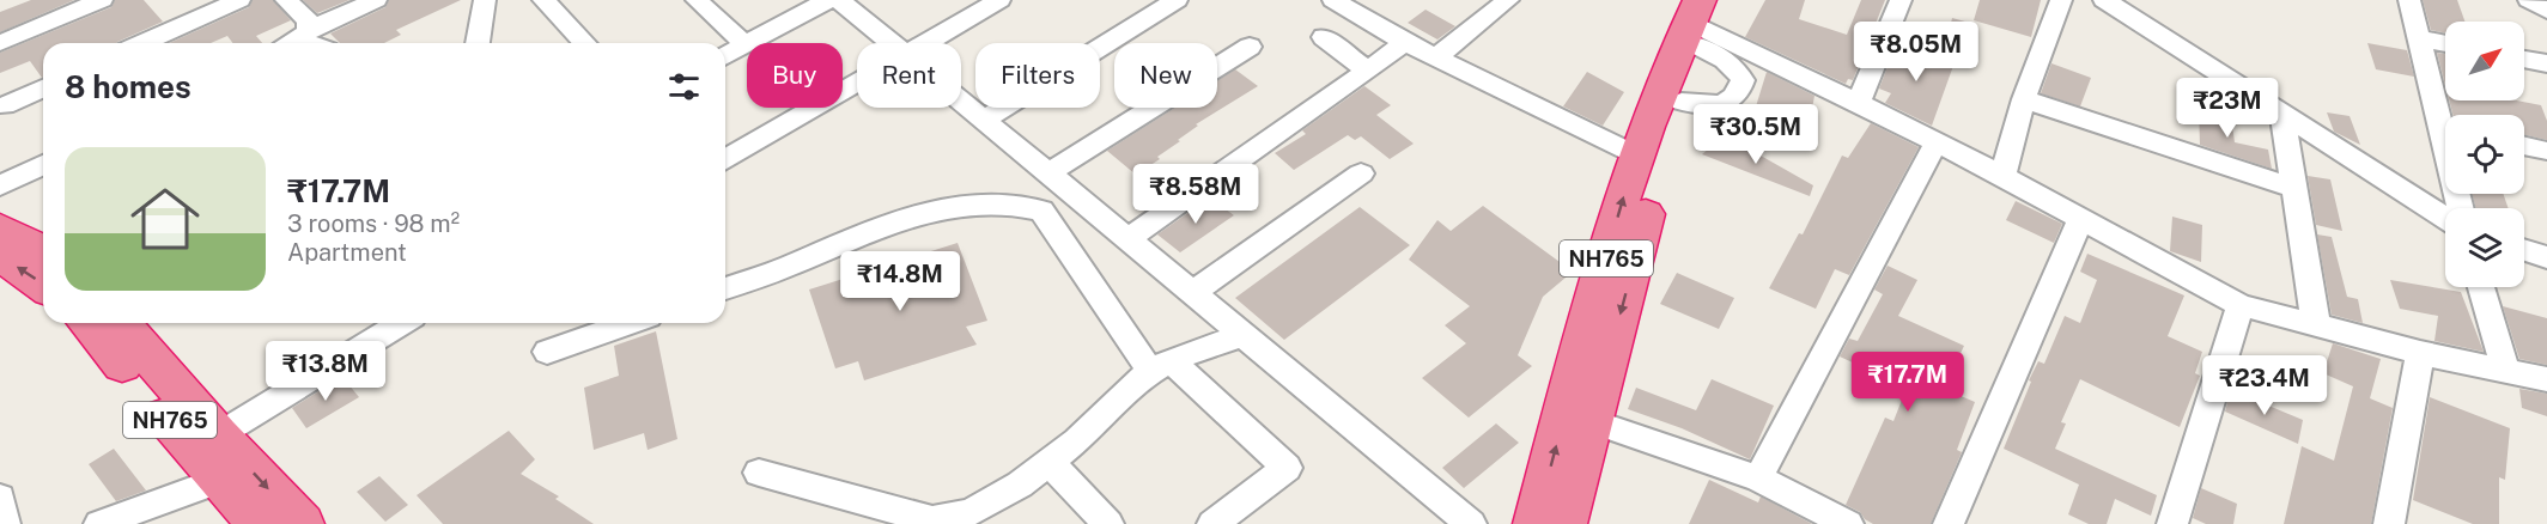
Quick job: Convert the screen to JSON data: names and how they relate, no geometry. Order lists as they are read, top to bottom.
{
  "streets": {
    "highway": ["NH765"]
  },
  "north": "top right",
  "page": {
    "price": [
      "₹8.05M",
      "₹23M",
      "₹30.5M",
      "₹8.58M",
      "₹14.8M",
      "₹13.8M",
      "₹17.7M",
      "₹23.4M"
    ],
    "chip": [
      "Buy",
      "Rent",
      "Filters",
      "New"
    ],
    "heading": "8 homes",
    "list": [
      {
        "name": "₹17.7M",
        "note": "3 rooms · 98 m² · Apartment"
      }
    ]
  }
}
